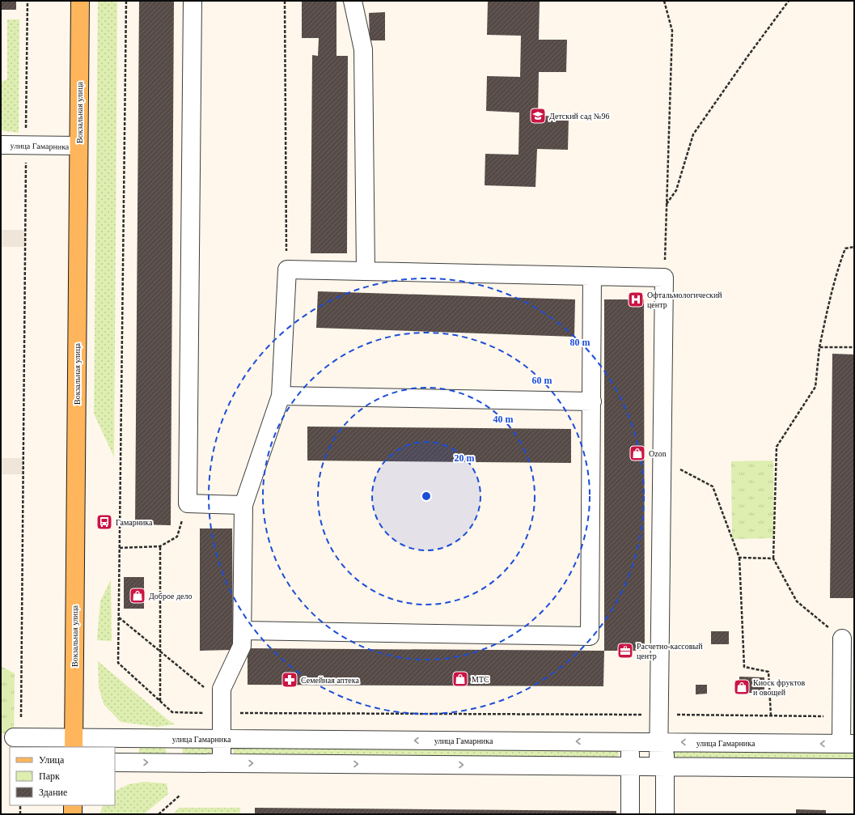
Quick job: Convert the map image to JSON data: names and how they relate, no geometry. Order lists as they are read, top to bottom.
{
  "streets": {
    "main road": ["Вокзальная улица"],
    "street": ["улица Гамарника"]
  },
  "crossings": [
    ["Вокзальная улица", "улица Гамарника"]
  ],
  "places": {
    "school or university": ["Детский сад №96"],
    "hospital": ["Офтальмологический центр"],
    "shop": [
      "Ozon",
      "Доброе дело",
      "МТС",
      "Киоск фруктов и овощей"
    ],
    "bus stop": ["Гамарника"],
    "office": ["Расчетно-кассовый центр"],
    "pharmacy": ["Семейная аптека"]
  },
  "legend": ["Улица", "Парк", "Здание"],
  "rings": [
    "80 m",
    "60 m",
    "40 m",
    "20 m"
  ]
}
